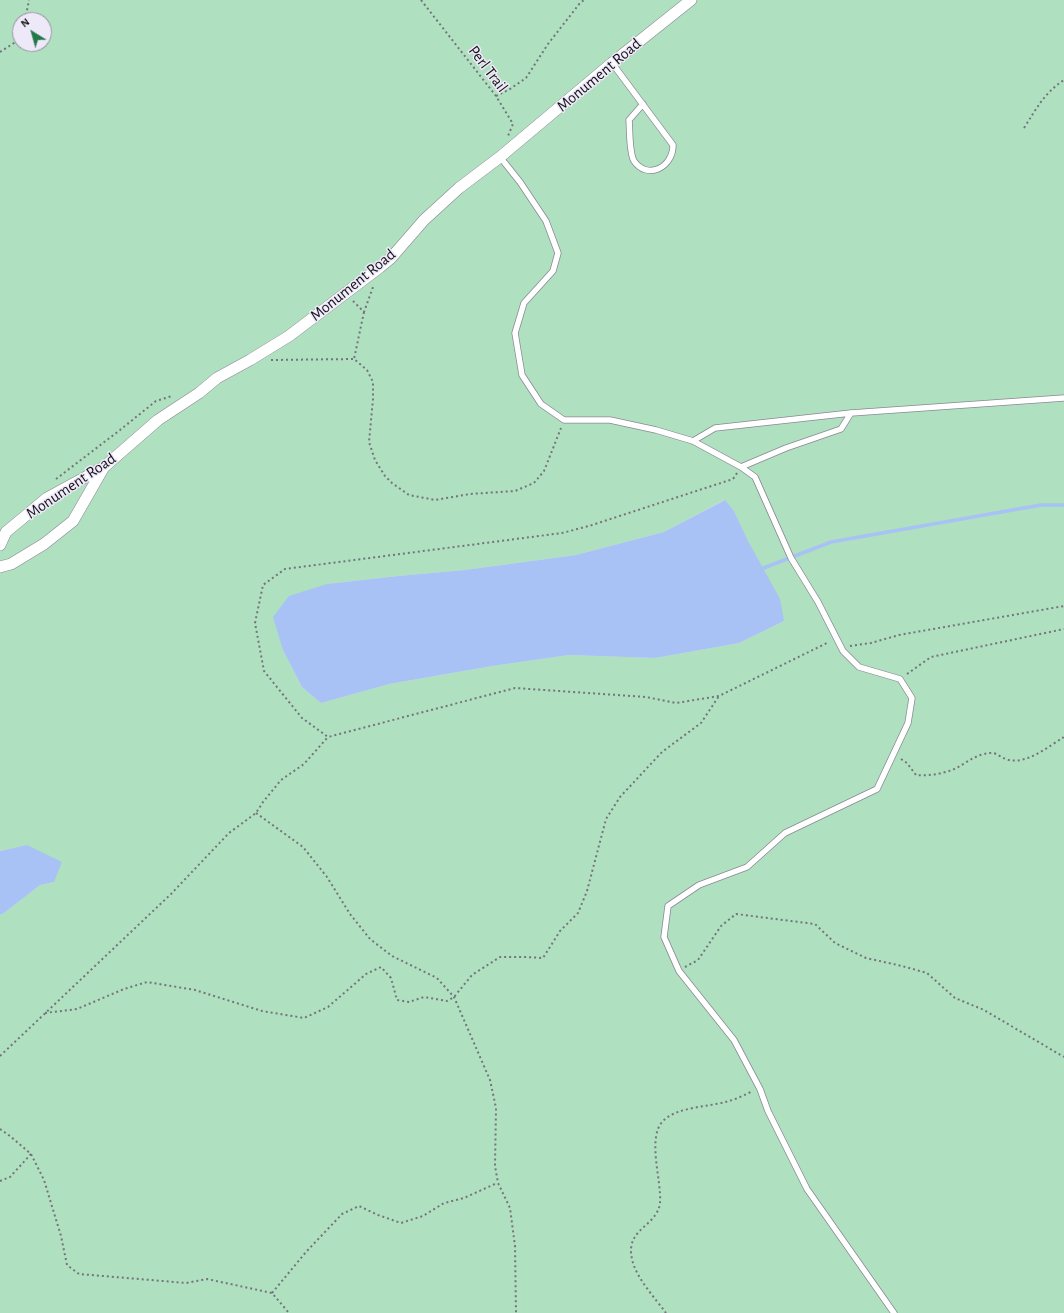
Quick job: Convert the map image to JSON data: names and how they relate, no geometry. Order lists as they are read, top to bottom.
{
  "streets": {
    "street": ["Monument Road"],
    "path": ["Perl Trail"]
  },
  "north": "top left"
}
